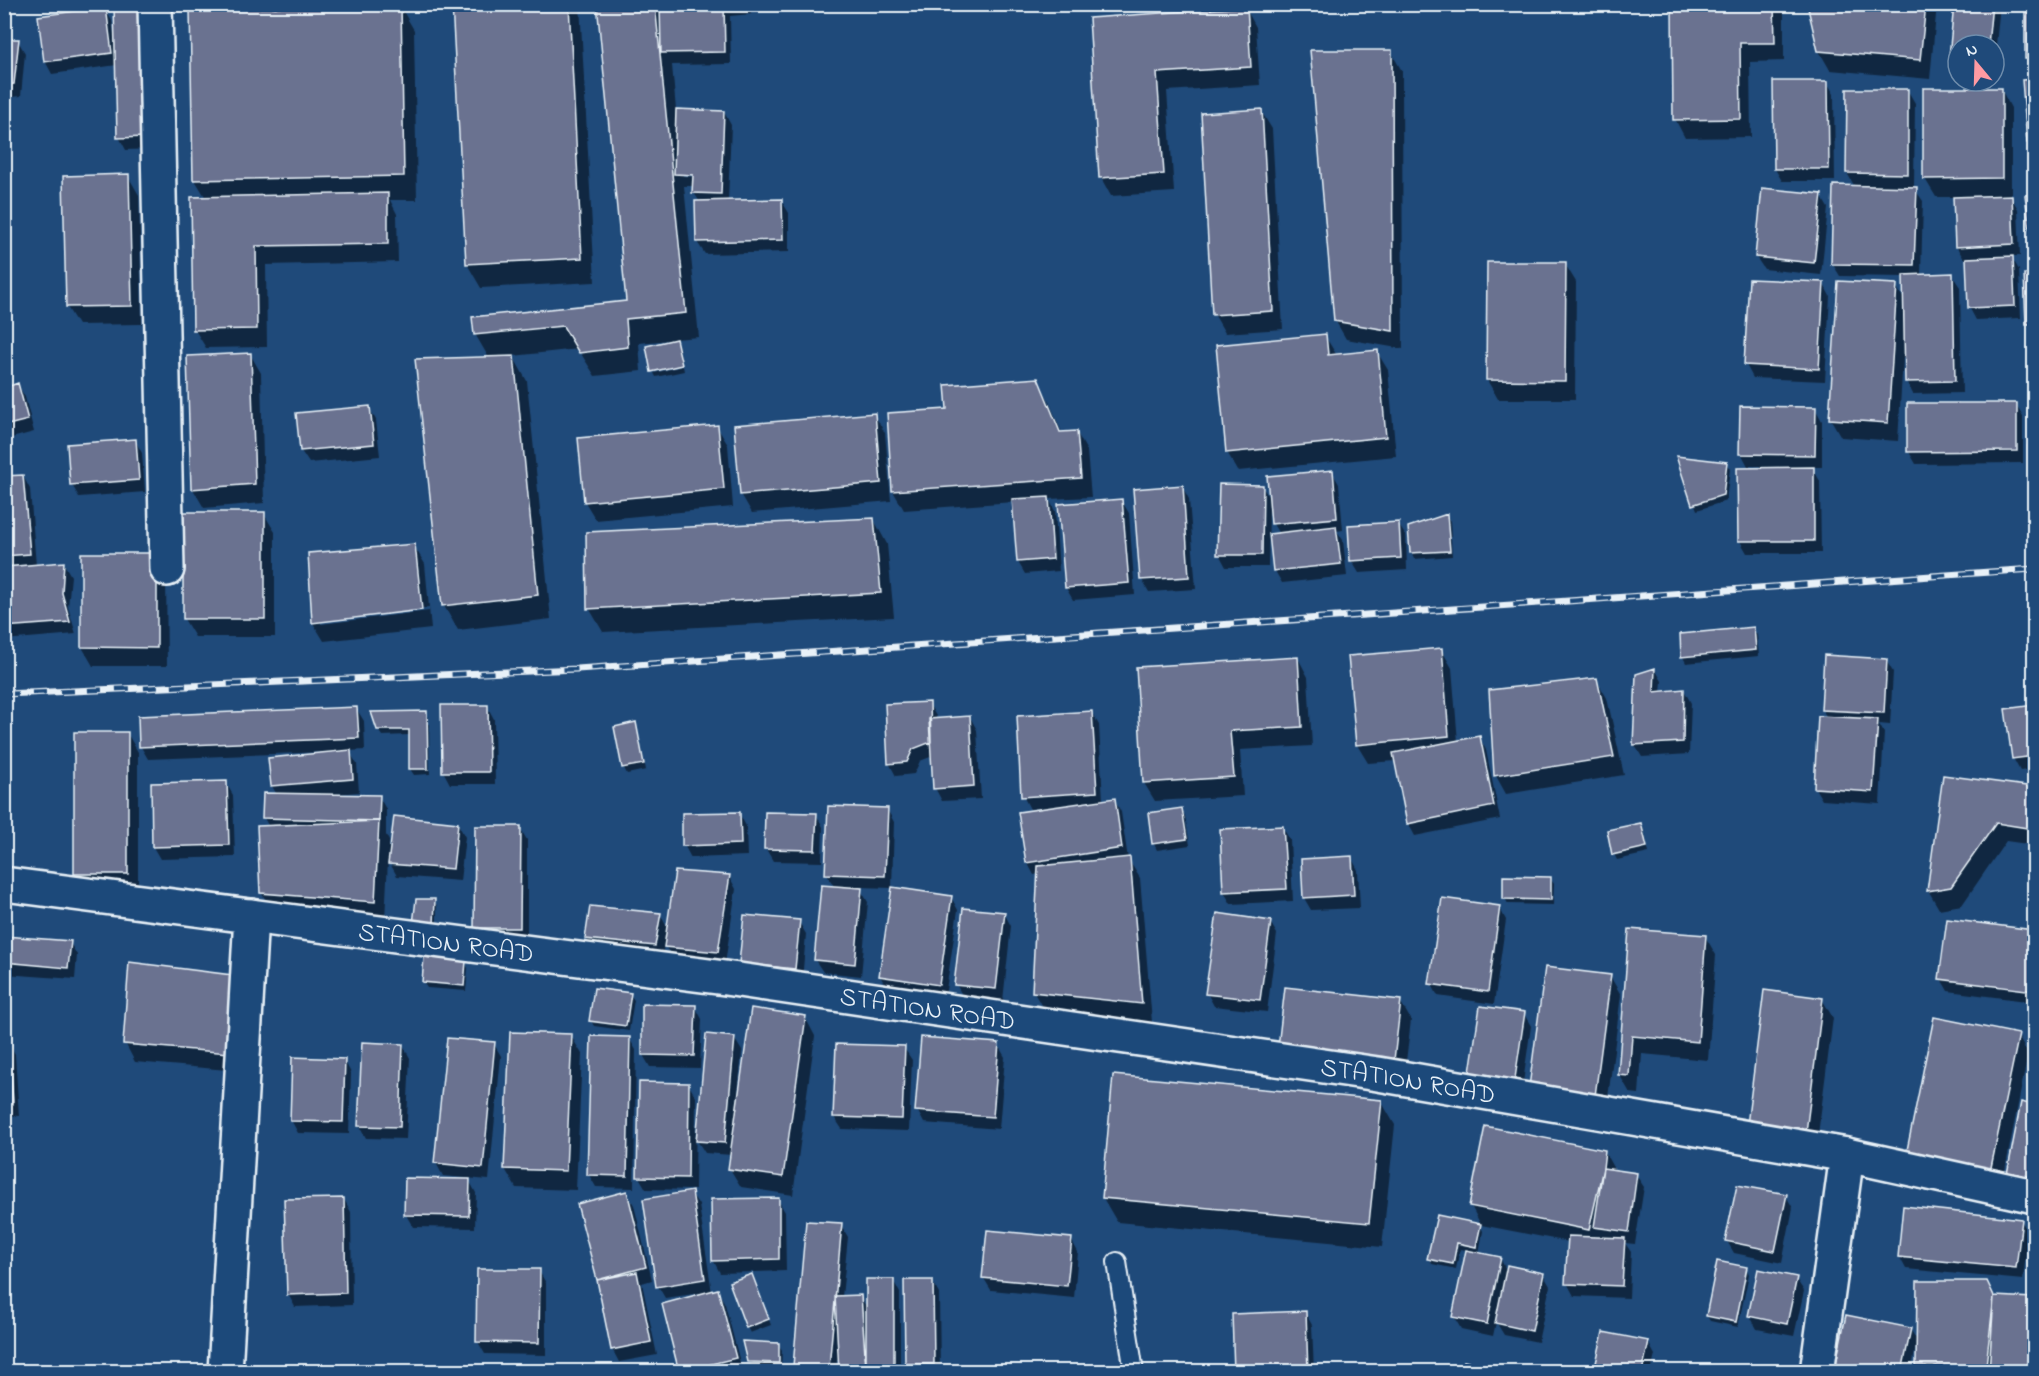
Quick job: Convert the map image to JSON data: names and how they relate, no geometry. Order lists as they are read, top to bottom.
{
  "streets": {
    "street": ["STATION ROAD"]
  },
  "north": "top"
}
